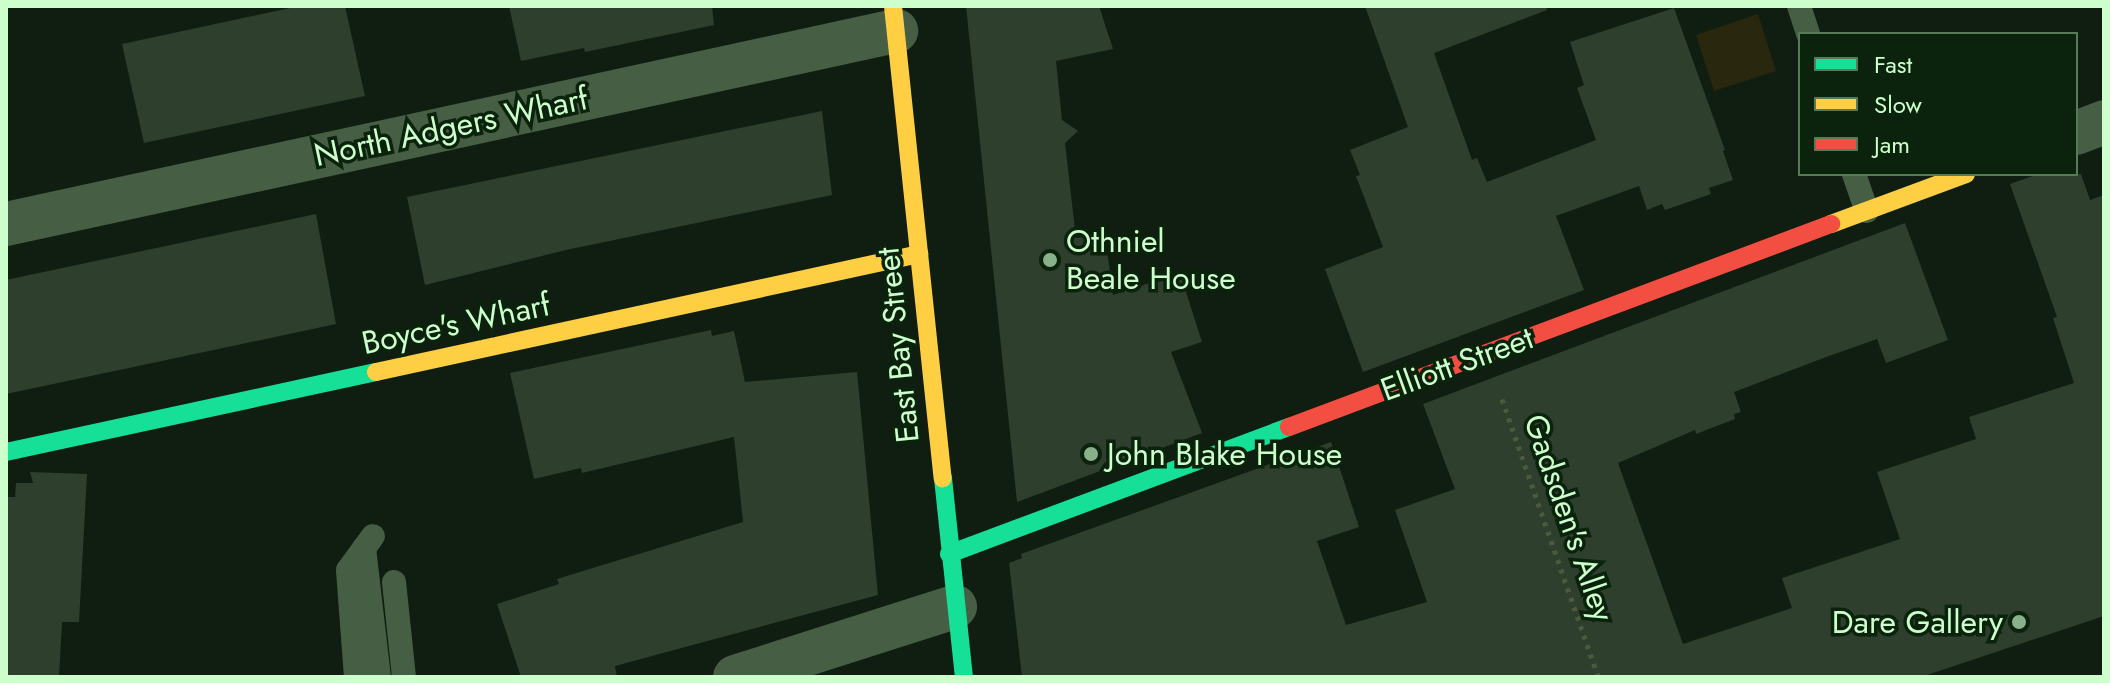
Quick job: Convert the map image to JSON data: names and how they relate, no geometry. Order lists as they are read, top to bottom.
{
  "streets": {
    "street": [
      "North Adgers Wharf",
      "Boyce's Wharf",
      "East Bay Street",
      "Elliott Street"
    ],
    "path": ["Gadsden's Alley"]
  },
  "crossings": [
    ["North Adgers Wharf", "East Bay Street"],
    ["Boyce's Wharf", "East Bay Street"],
    ["East Bay Street", "Elliott Street"]
  ],
  "places": ["Othniel Beale House", "John Blake House", "Dare Gallery"],
  "legend": ["Fast", "Slow", "Jam"]
}
